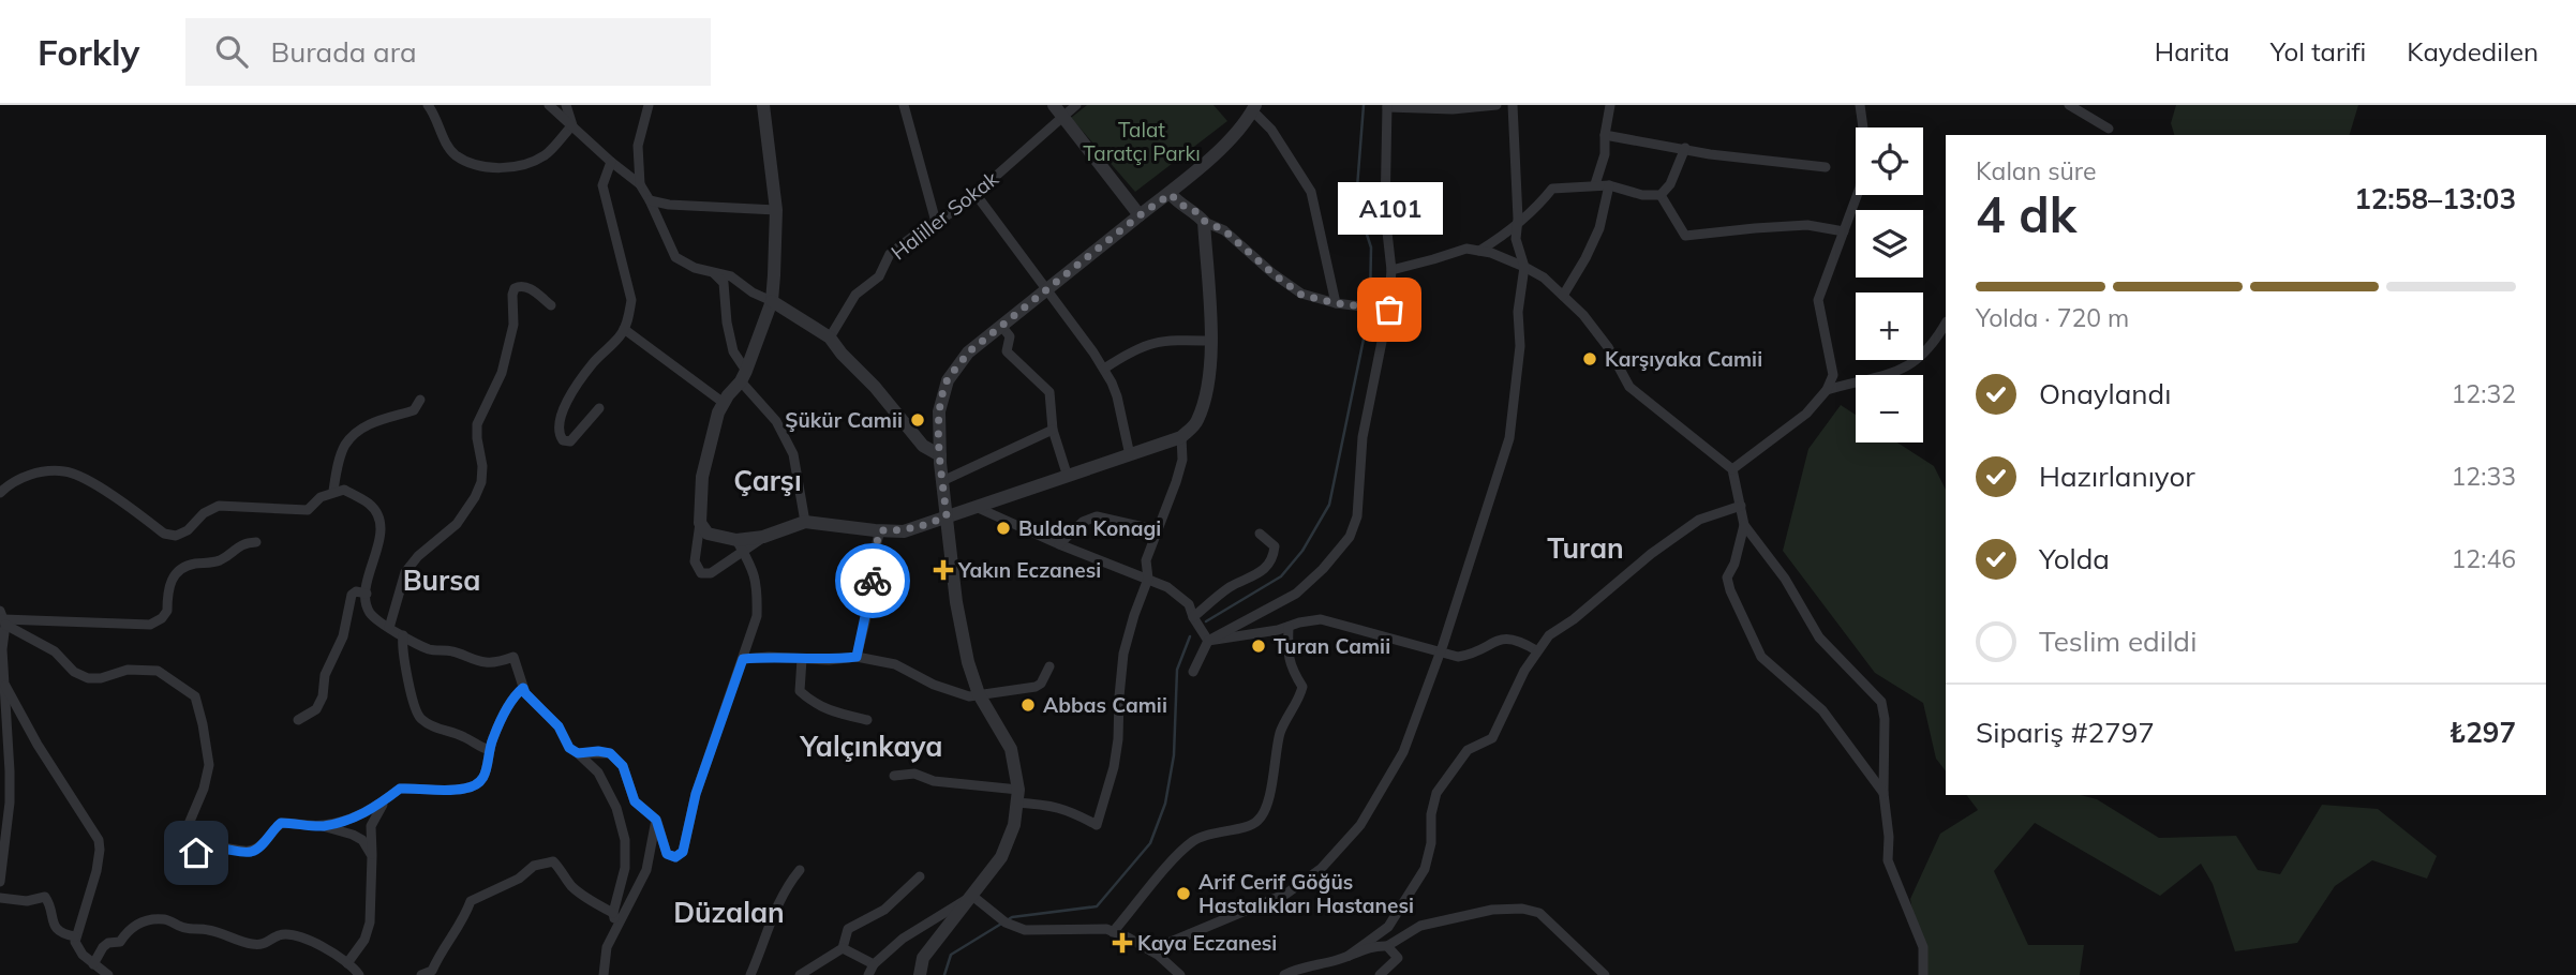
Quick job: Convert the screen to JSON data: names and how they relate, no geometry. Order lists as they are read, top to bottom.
{
  "streets": {
    "street": ["Haliller Sokak"]
  },
  "districts": [
    "Çarşı",
    "Turan",
    "Bursa",
    "Yalçınkaya",
    "Düzalan"
  ],
  "parks": ["Talat Taratçı Parkı"],
  "places": {
    "other": [
      "A101",
      "Karşıyaka Camii",
      "Şükür Camii",
      "Buldan Konagi",
      "Turan Camii",
      "Abbas Camii",
      "Arif Cerif Göğüs Hastalıkları Hastanesi"
    ],
    "health": ["Yakın Eczanesi", "Kaya Eczanesi"]
  },
  "page": {
    "header": "Forkly",
    "search": "Burada ara",
    "nav": ["Harita", "Yol tarifi", "Kaydedilen"],
    "map_buttons": ["+", "−"],
    "heading": ["4 dk", "Kalan süre", "12:58–13:03"],
    "panel": ["Sipariş #2797", "₺297"],
    "bubble": "A101",
    "bar": "Yolda · 720 m",
    "list": [
      ["Onaylandı", "12:32"],
      ["Hazırlanıyor", "12:33"],
      ["Yolda", "12:46"],
      "Teslim edildi"
    ]
  }
}
